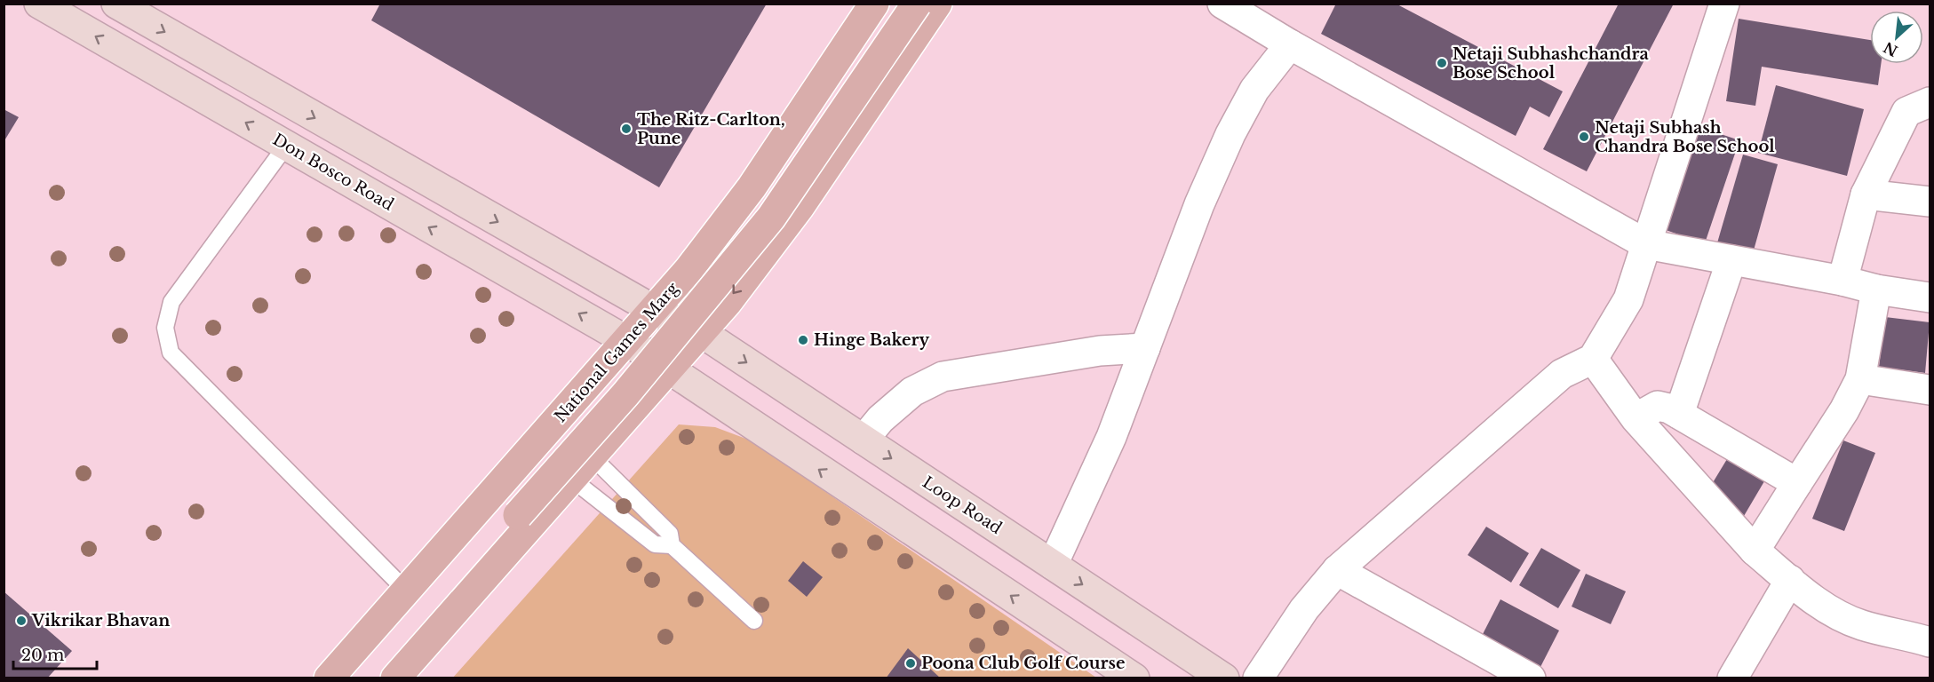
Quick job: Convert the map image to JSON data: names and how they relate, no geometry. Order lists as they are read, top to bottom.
{
  "streets": {
    "main road": ["Don Bosco Road", "National Games Marg", "Loop Road"]
  },
  "crossings": [
    ["Don Bosco Road", "National Games Marg"]
  ],
  "places": [
    "Netaji Subhashchandra Bose School",
    "The Ritz-Carlton, Pune",
    "Netaji Subhash Chandra Bose School",
    "Hinge Bakery",
    "Vikrikar Bhavan",
    "Poona Club Golf Course"
  ],
  "scale_bar": "20 m",
  "north": "bottom left"
}
